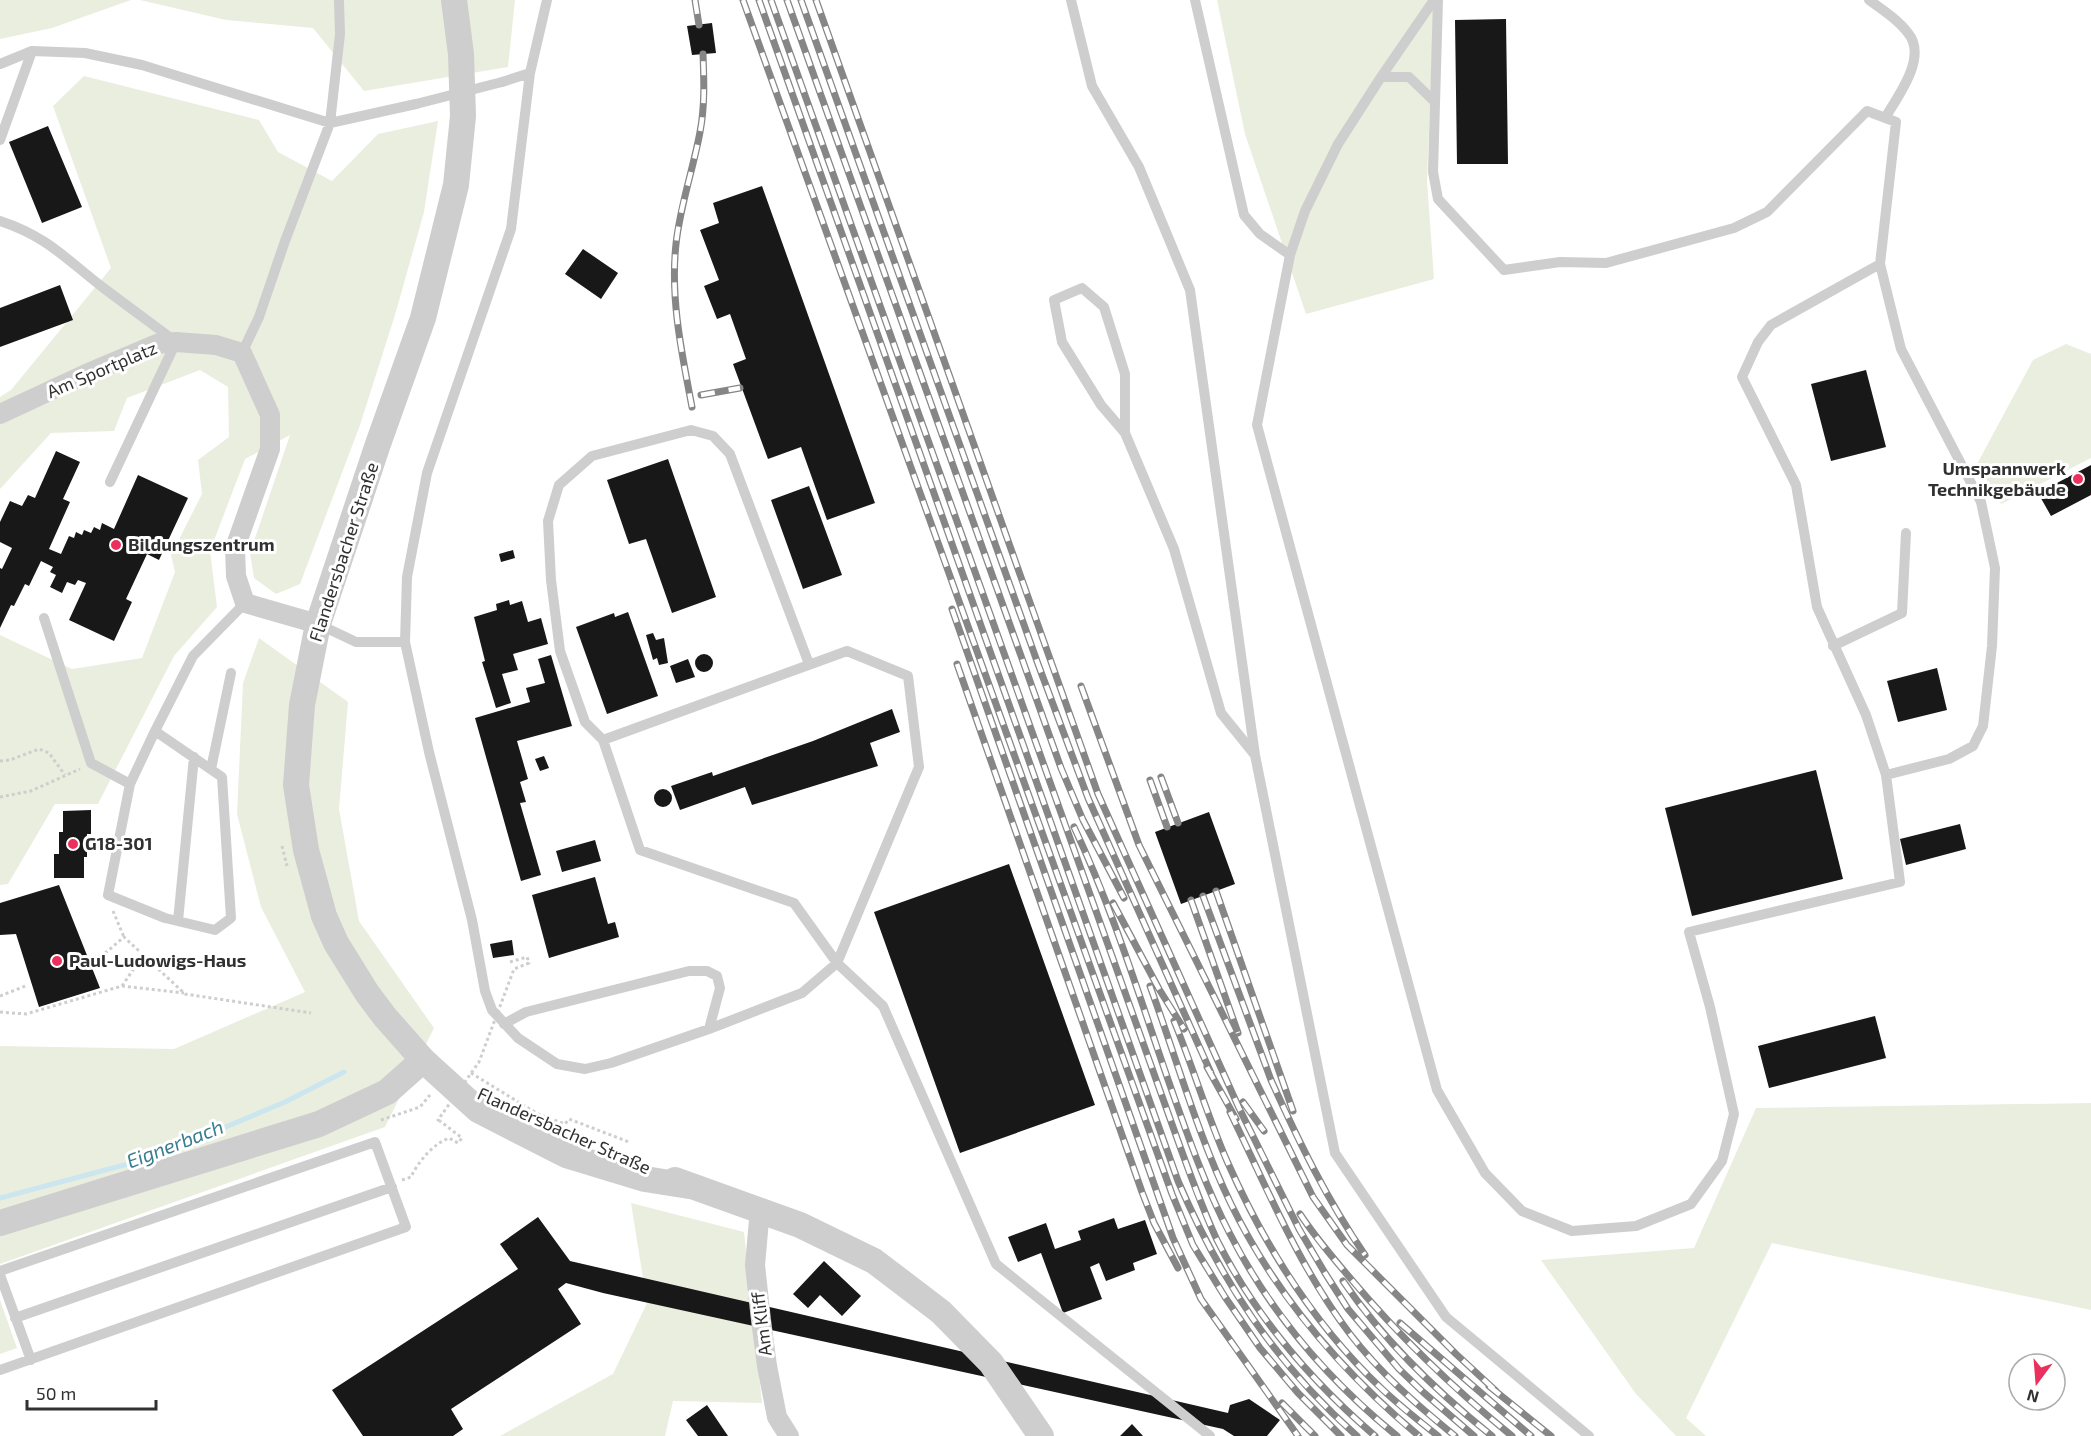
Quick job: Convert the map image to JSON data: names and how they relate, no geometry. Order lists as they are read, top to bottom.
{
  "streets": {
    "street": ["Am Sportplatz", "Flandersbacher Straße", "Am Kliff"]
  },
  "crossings": [
    ["Flandersbacher Straße", "Am Kliff"]
  ],
  "water": ["Eignerbach"],
  "places": [
    "Umspannwerk Technikgebäude",
    "Bildungszentrum",
    "G18-301",
    "Paul-Ludowigs-Haus"
  ],
  "scale_bar": "50 m",
  "north": "bottom"
}
